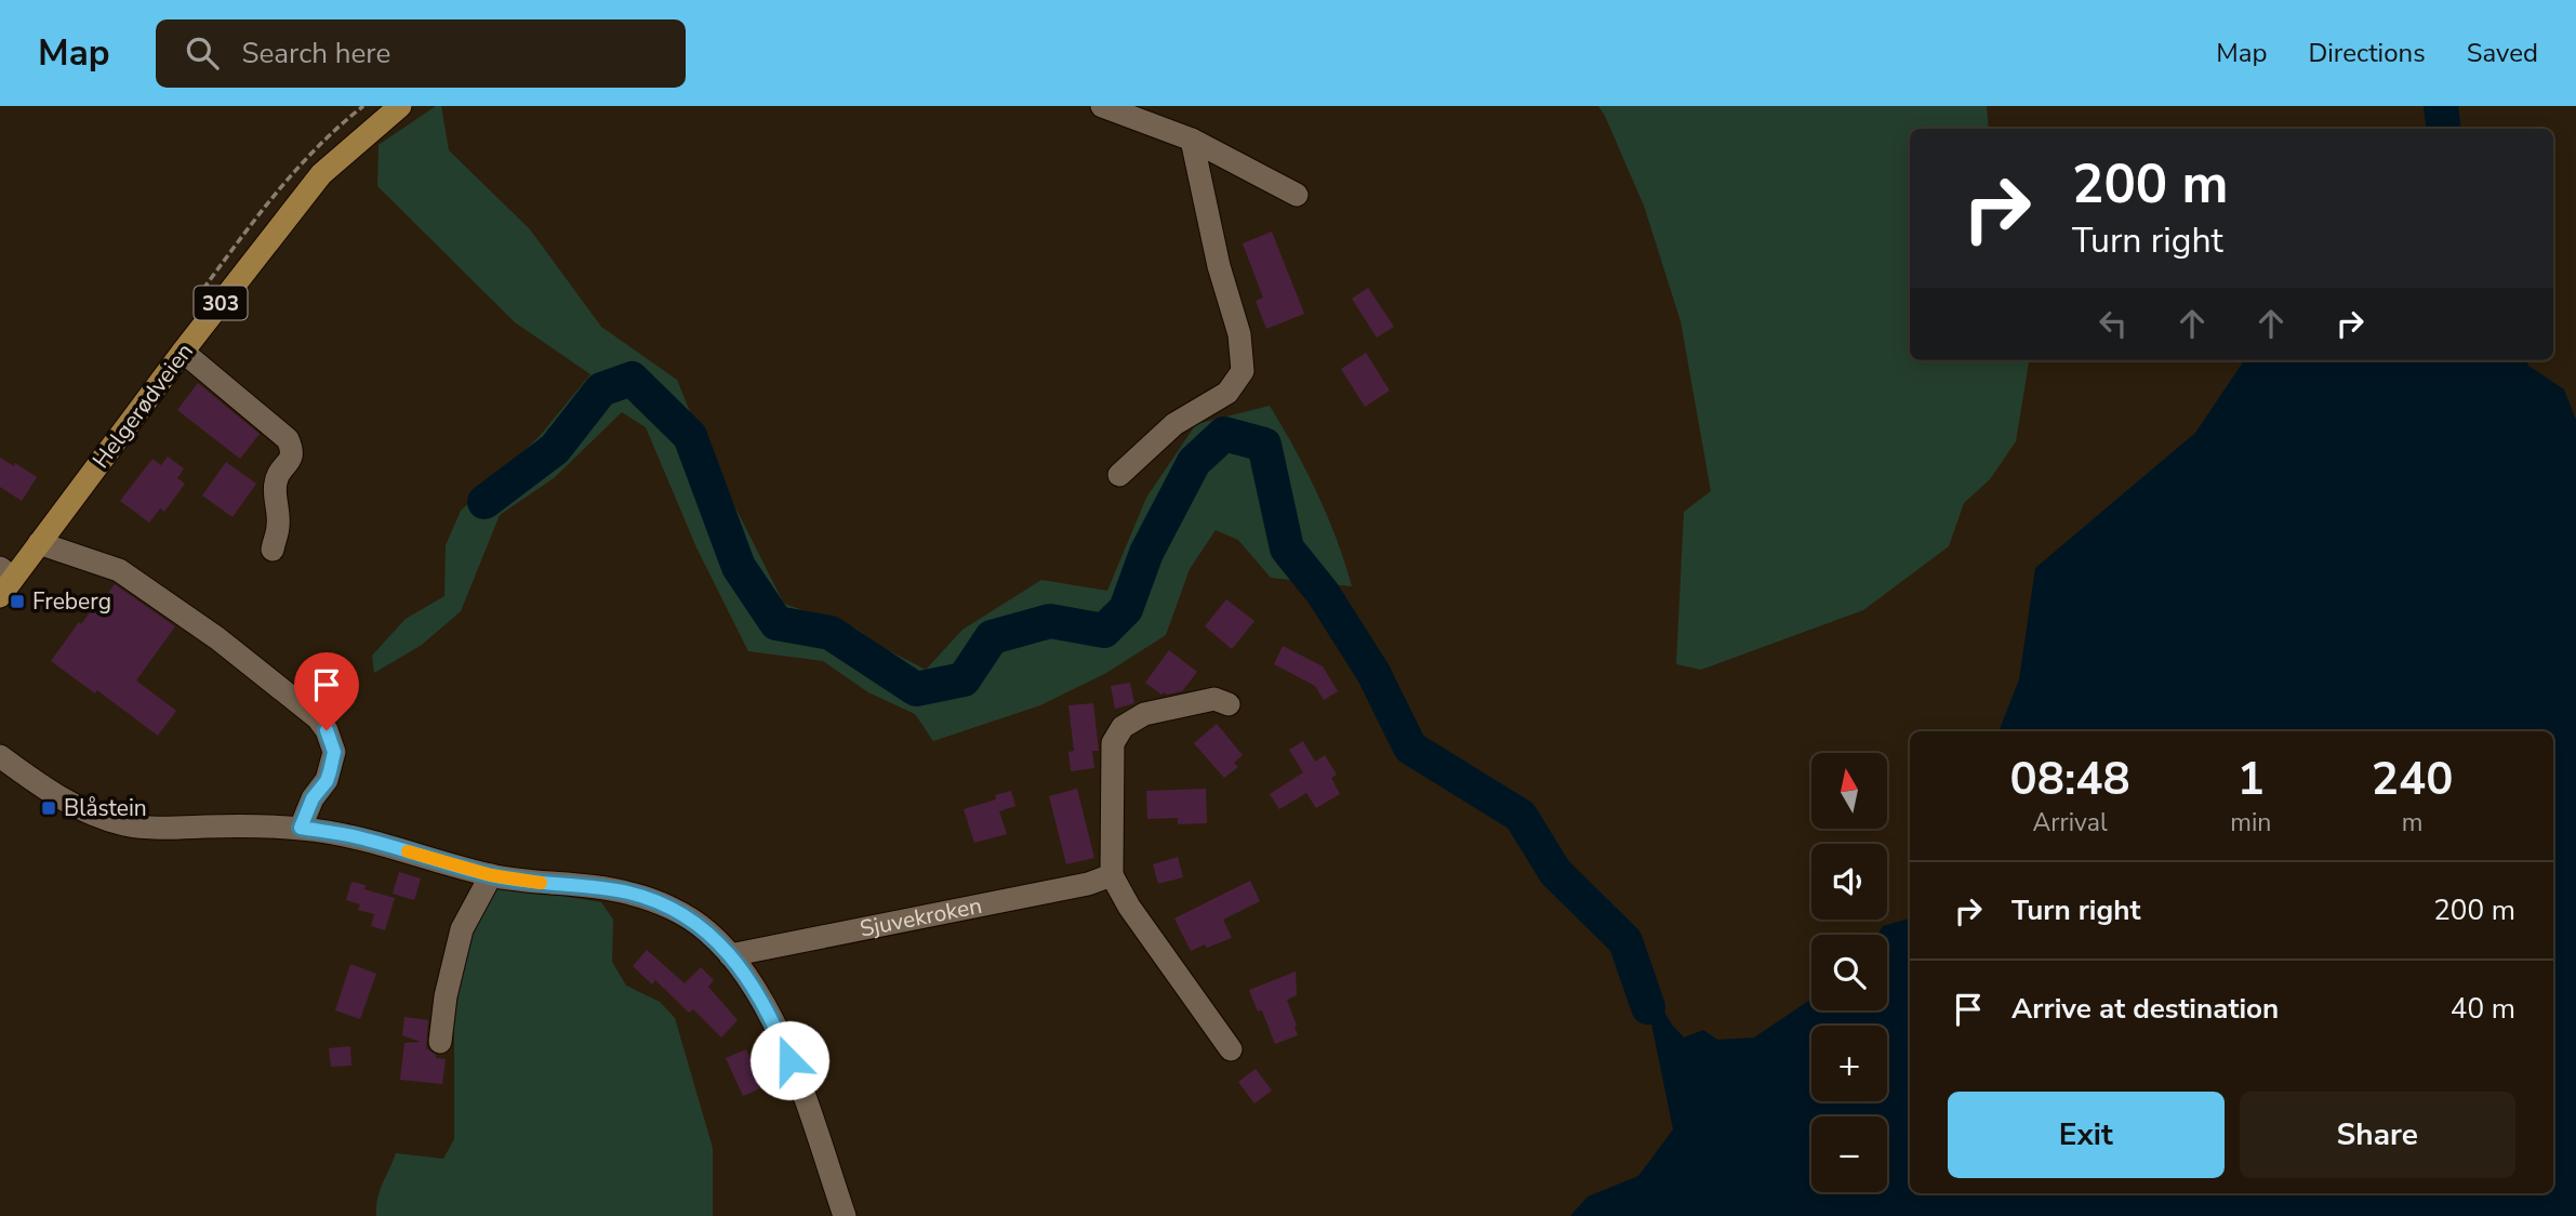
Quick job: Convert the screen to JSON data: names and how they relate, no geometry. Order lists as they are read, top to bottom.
{
  "streets": {
    "main road": ["303", "Helgerødveien"],
    "street": ["Sjuvekroken"]
  },
  "places": {
    "transit": ["Freberg", "Blåstein"]
  },
  "north": "top",
  "page": {
    "header": "Map",
    "search": "Search here",
    "nav": ["Map", "Directions", "Saved"],
    "turn": ["200 m", "Turn right"],
    "eta": [
      "08:48",
      "Arrival",
      "1",
      "min",
      "240",
      "m"
    ],
    "map_buttons": ["+", "−"],
    "list": [
      {
        "name": "Turn right",
        "value": "200 m"
      },
      {
        "name": "Arrive at destination",
        "value": "40 m"
      }
    ],
    "buttons": ["Exit", "Share"]
  }
}
